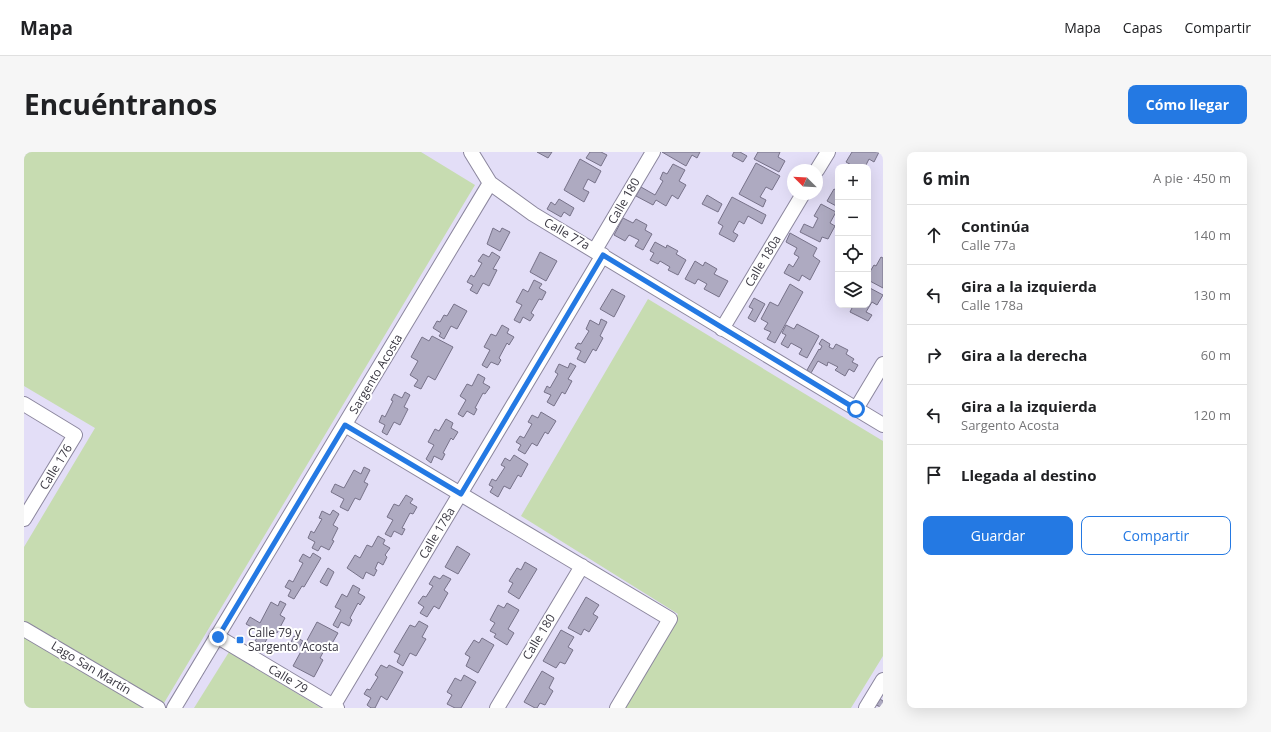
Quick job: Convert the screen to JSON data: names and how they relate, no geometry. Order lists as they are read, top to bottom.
{
  "streets": {
    "street": [
      "Calle 180",
      "Calle 77a",
      "Calle 180a",
      "Sargento Acosta",
      "Calle 176",
      "Calle 178a",
      "Lago San Martín",
      "Calle 79"
    ]
  },
  "crossings": [
    ["Calle 180", "Calle 77a"],
    ["Calle 180", "Calle 178a"],
    ["Calle 77a", "Calle 180a"],
    ["Calle 77a", "Sargento Acosta"],
    ["Calle 77a", "Calle 178a"],
    ["Sargento Acosta", "Calle 79"],
    ["Calle 178a", "Calle 79"]
  ],
  "places": {
    "transit": ["Calle 79 y Sargento Acosta"]
  },
  "north": "top left",
  "page": {
    "header": "Mapa",
    "nav": ["Mapa", "Capas", "Compartir"],
    "title": "Encuéntranos",
    "buttons": [
      "Cómo llegar",
      ["Guardar", "Compartir"]
    ],
    "heading": ["6 min", "A pie · 450 m"],
    "map_buttons": ["+", "−"],
    "list": [
      ["Continúa", "Calle 77a", "140 m"],
      ["Gira a la izquierda", "Calle 178a", "130 m"],
      ["Gira a la derecha", "60 m"],
      ["Gira a la izquierda", "Sargento Acosta", "120 m"],
      "Llegada al destino"
    ]
  }
}
